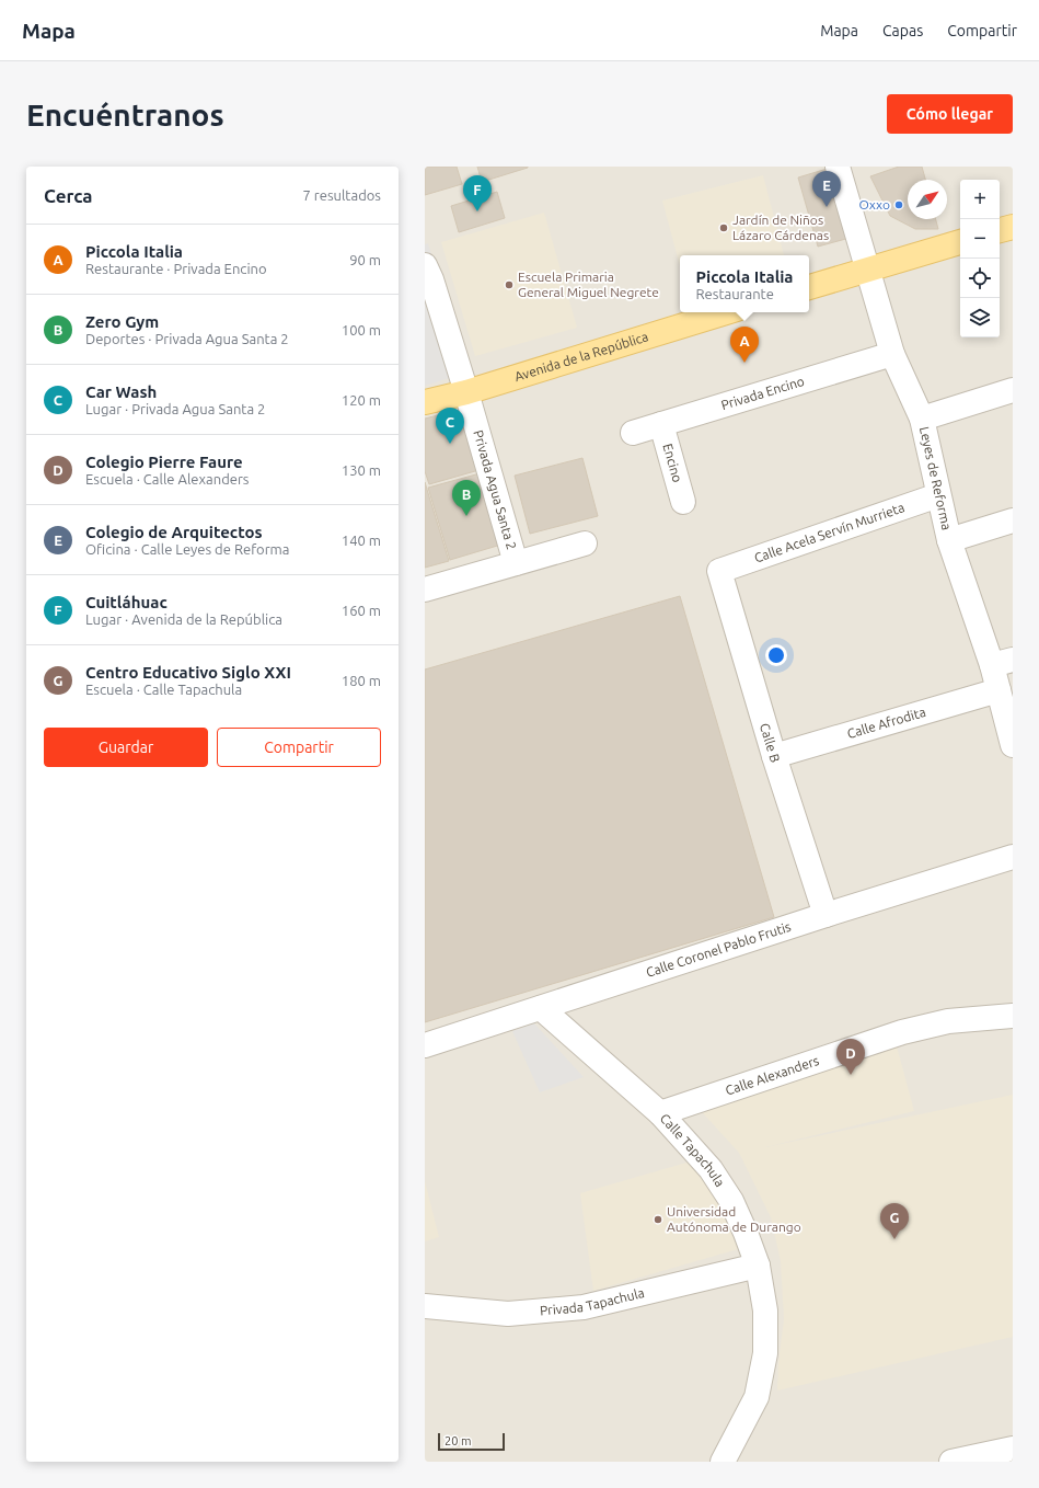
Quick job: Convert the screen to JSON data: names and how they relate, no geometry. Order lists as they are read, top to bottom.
{
  "streets": {
    "main road": ["Avenida de la República"],
    "street": [
      "Privada Encino",
      "Encino",
      "Leyes de Reforma",
      "Privada Agua Santa 2",
      "Calle Acela Servín Murrieta",
      "Calle Afrodita",
      "Calle B",
      "Calle Coronel Pablo Frutis",
      "Calle Alexanders",
      "Calle Tapachula",
      "Privada Tapachula"
    ]
  },
  "crossings": [
    ["Avenida de la República", "Privada Agua Santa 2"],
    ["Privada Encino", "Encino"],
    ["Privada Encino", "Leyes de Reforma"],
    ["Leyes de Reforma", "Calle Acela Servín Murrieta"],
    ["Leyes de Reforma", "Calle Afrodita"],
    ["Calle Acela Servín Murrieta", "Calle B"],
    ["Calle Afrodita", "Calle B"],
    ["Calle B", "Calle Coronel Pablo Frutis"],
    ["Calle Coronel Pablo Frutis", "Calle Tapachula"],
    ["Calle Alexanders", "Calle Tapachula"],
    ["Calle Tapachula", "Privada Tapachula"]
  ],
  "places": [
    "Oxxo",
    "Jardín de Niños Lázaro Cárdenas",
    "Escuela Primaria General Miguel Negrete",
    "Universidad Autónoma de Durango"
  ],
  "scale_bar": "20 m",
  "north": "top right",
  "page": {
    "header": "Mapa",
    "nav": ["Mapa", "Capas", "Compartir"],
    "buttons": [
      "Cómo llegar",
      ["Guardar", "Compartir"]
    ],
    "title": "Encuéntranos",
    "heading": ["Cerca", "7 resultados"],
    "pins": [
      "E",
      "F",
      "A",
      "C",
      "B",
      "D",
      "G"
    ],
    "map_buttons": ["+", "−"],
    "list": [
      {
        "mark": "A",
        "name": "Piccola Italia",
        "note": "Restaurante · Privada Encino",
        "value": "90 m"
      },
      {
        "mark": "B",
        "name": "Zero Gym",
        "note": "Deportes · Privada Agua Santa 2",
        "value": "100 m"
      },
      {
        "mark": "C",
        "name": "Car Wash",
        "note": "Lugar · Privada Agua Santa 2",
        "value": "120 m"
      },
      {
        "mark": "D",
        "name": "Colegio Pierre Faure",
        "note": "Escuela · Calle Alexanders",
        "value": "130 m"
      },
      {
        "mark": "E",
        "name": "Colegio de Arquitectos",
        "note": "Oficina · Calle Leyes de Reforma",
        "value": "140 m"
      },
      {
        "mark": "F",
        "name": "Cuitláhuac",
        "note": "Lugar · Avenida de la República",
        "value": "160 m"
      },
      {
        "mark": "G",
        "name": "Centro Educativo Siglo XXI",
        "note": "Escuela · Calle Tapachula",
        "value": "180 m"
      }
    ],
    "popup": ["Piccola Italia", "Restaurante"],
    "scale": "20 m"
  }
}
